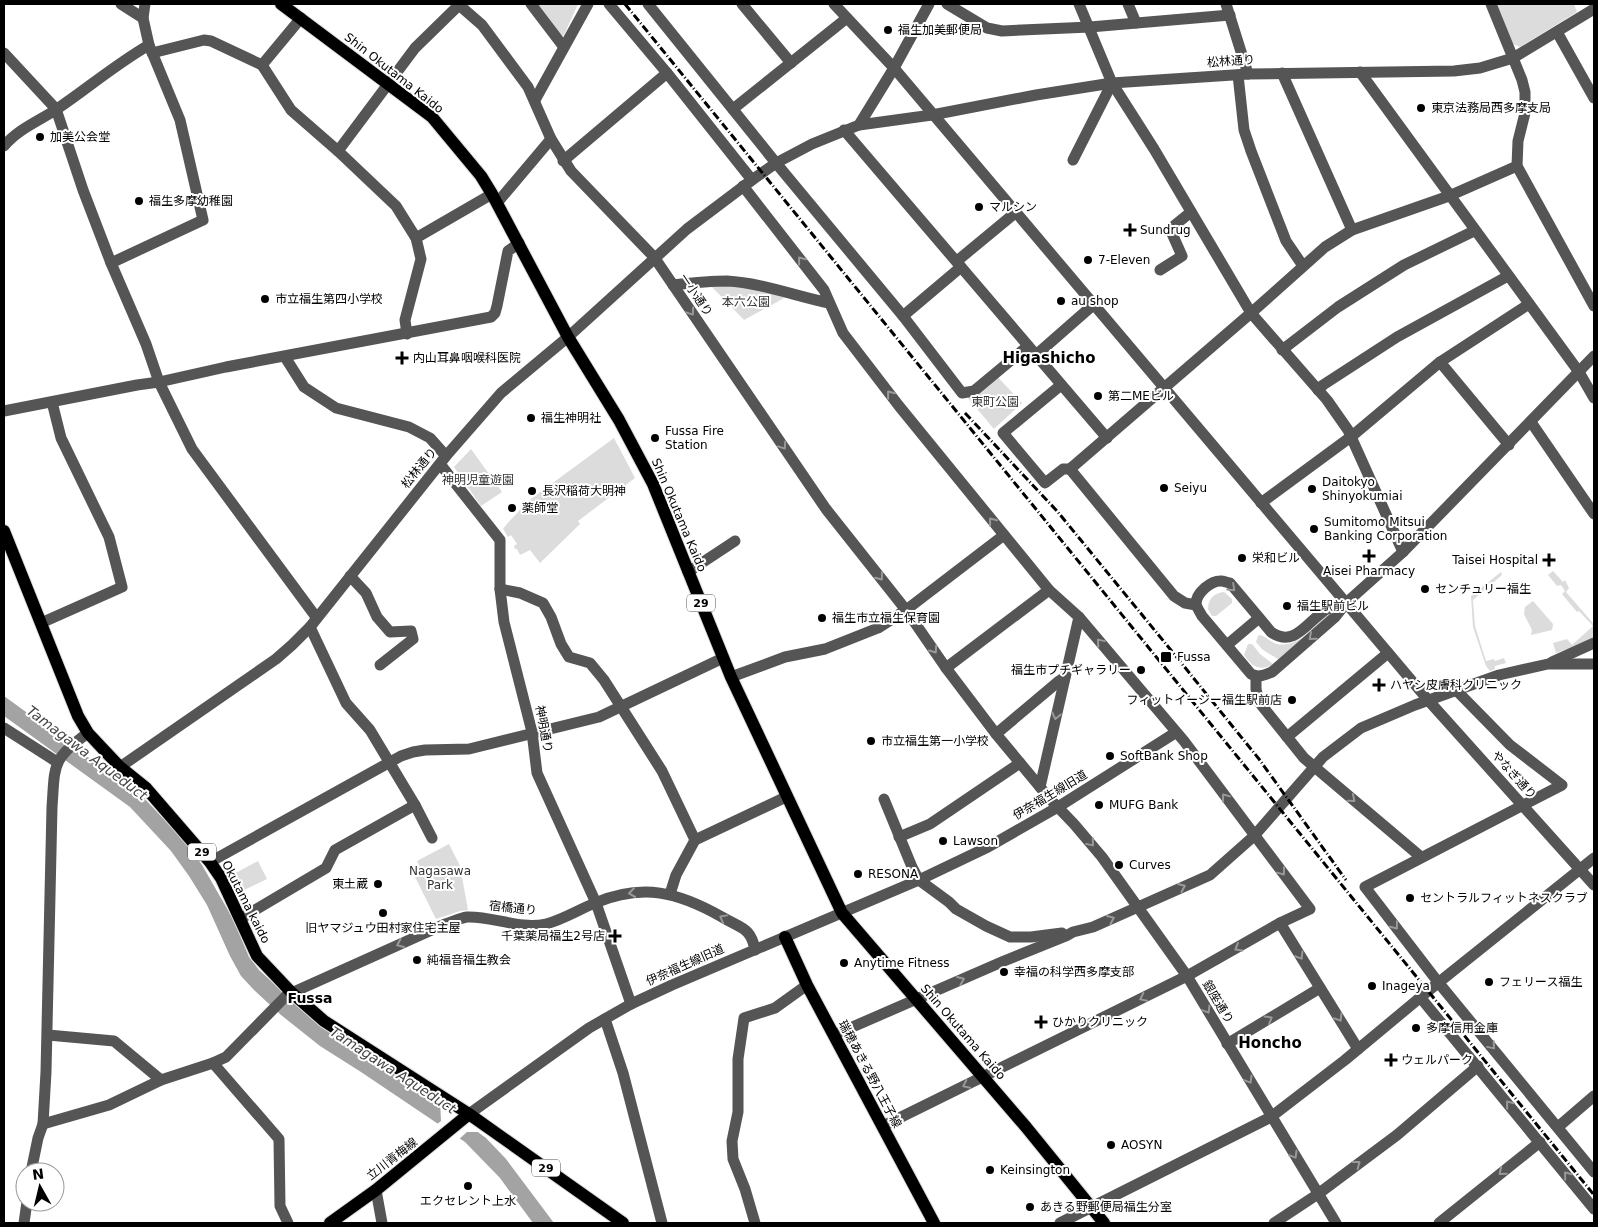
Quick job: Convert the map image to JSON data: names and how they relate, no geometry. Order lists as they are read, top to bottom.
{
  "streets": {
    "main road": [
      "Shin Okutama Kaido",
      "29",
      "Okutama kaido",
      "瑞穂あきる野八王子線",
      "立川青梅線"
    ],
    "street": [
      "松林通り",
      "一小通り",
      "神明通り",
      "やなぎ通り",
      "伊奈福生線旧道",
      "宿橋通り",
      "銀座通り"
    ]
  },
  "crossings": [
    ["松林通り", "Shin Okutama Kaido"],
    ["松林通り", "一小通り"],
    ["松林通り", "神明通り"],
    ["松林通り", "やなぎ通り"],
    ["松林通り", "Okutama kaido"],
    ["Shin Okutama Kaido", "伊奈福生線旧道"],
    ["一小通り", "銀座通り"],
    ["神明通り", "伊奈福生線旧道"],
    ["神明通り", "宿橋通り"],
    ["伊奈福生線旧道", "Okutama kaido"],
    ["伊奈福生線旧道", "宿橋通り"],
    ["伊奈福生線旧道", "銀座通り"],
    ["伊奈福生線旧道", "瑞穂あきる野八王子線"],
    ["伊奈福生線旧道", "立川青梅線"],
    ["Okutama kaido", "宿橋通り"],
    ["Okutama kaido", "立川青梅線"]
  ],
  "one_way": ["一小通り", "宿橋通り", "銀座通り"],
  "districts": ["Higashicho", "Fussa", "Honcho"],
  "water": ["Tamagawa Aqueduct"],
  "parks": [
    "本六公園",
    "東町公園",
    "神明児童遊園",
    "Nagasawa Park"
  ],
  "places": {
    "other": [
      "福生加美郵便局",
      "東京法務局西多摩支局",
      "加美公会堂",
      "福生多摩幼稚園",
      "マルシン",
      "7-Eleven",
      "市立福生第四小学校",
      "au shop",
      "第二MEビル",
      "福生神明社",
      "Fussa Fire Station",
      "Seiyu",
      "Daitokyo Shinyokumiai",
      "長沢稲荷大明神",
      "薬師堂",
      "Sumitomo Mitsui Banking Corporation",
      "栄和ビル",
      "センチュリー福生",
      "福生駅前ビル",
      "福生市立福生保育園",
      "福生市プチギャラリー",
      "フィットイージー福生駅前店",
      "市立福生第一小学校",
      "SoftBank Shop",
      "MUFG Bank",
      "Lawson",
      "Curves",
      "RESONA",
      "東土蔵",
      "セントラルフィットネスクラブ",
      "旧ヤマジュウ田村家住宅主屋",
      "純福音福生教会",
      "Anytime Fitness",
      "幸福の科学西多摩支部",
      "フェリース福生",
      "Inageya",
      "多摩信用金庫",
      "AOSYN",
      "Keinsington",
      "エクセレント上水",
      "あきる野郵便局福生分室"
    ],
    "health": [
      "Sundrug",
      "内山耳鼻咽喉科医院",
      "Aisei Pharmacy",
      "Taisei Hospital",
      "ハヤシ皮膚科クリニック",
      "千葉薬局福生2号店",
      "ひかりクリニック",
      "ウェルパーク"
    ],
    "transit": ["Fussa"]
  },
  "north": "top"
}
